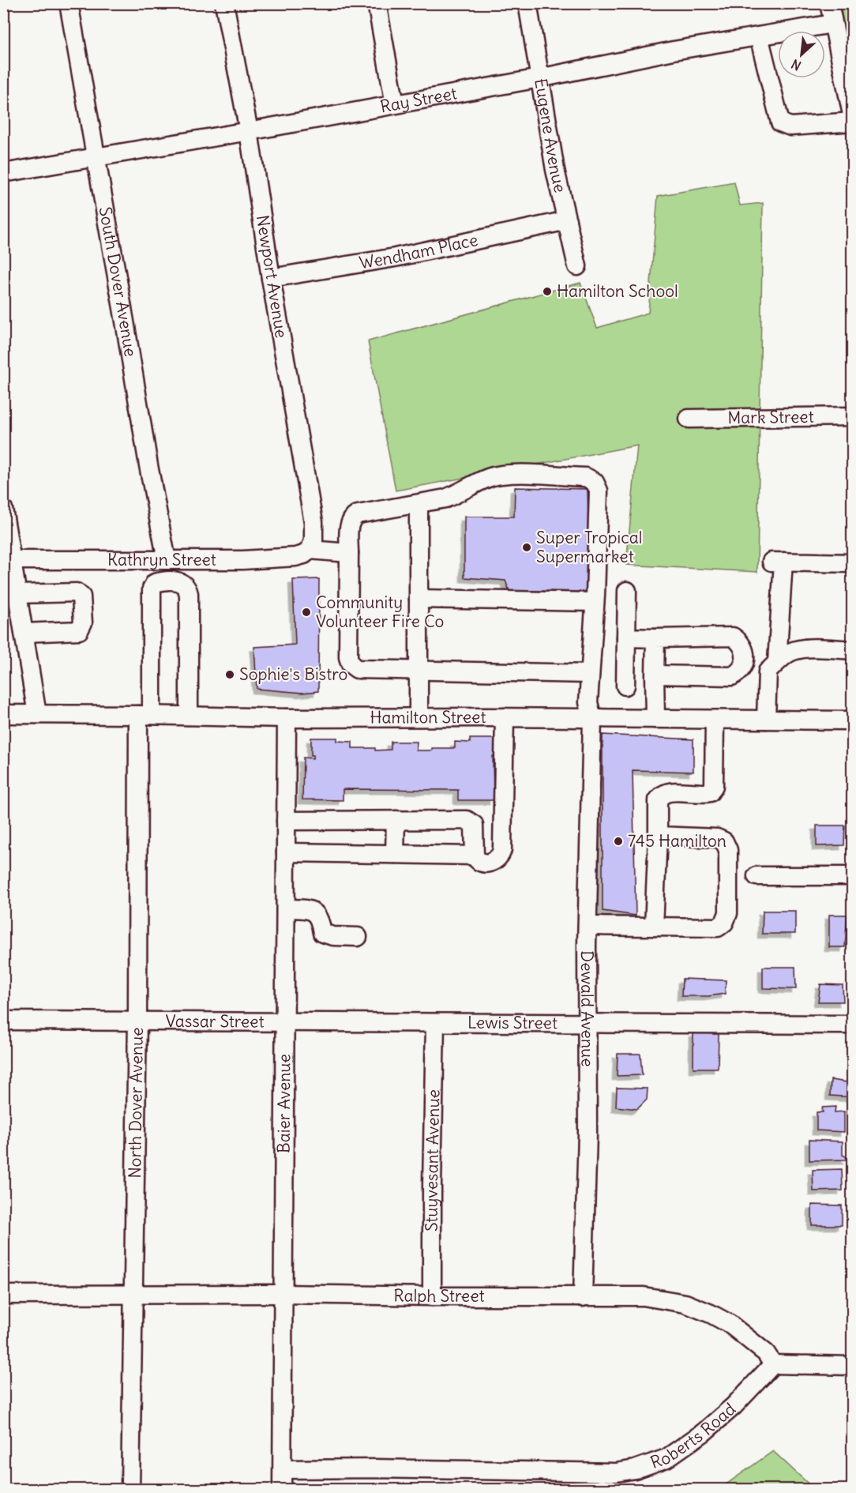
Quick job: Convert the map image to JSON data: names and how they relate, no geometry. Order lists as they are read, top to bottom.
{
  "streets": {
    "street": [
      "Ray Street",
      "Eugene Avenue",
      "Wendham Place",
      "Newport Avenue",
      "South Dover Avenue",
      "Mark Street",
      "Kathryn Street",
      "Hamilton Street",
      "Dewald Avenue",
      "Vassar Street",
      "Lewis Street",
      "North Dover Avenue",
      "Baier Avenue",
      "Stuyvesant Avenue",
      "Ralph Street",
      "Roberts Road"
    ]
  },
  "crossings": [
    ["Ray Street", "Eugene Avenue"],
    ["Ray Street", "Newport Avenue"],
    ["Ray Street", "South Dover Avenue"],
    ["Eugene Avenue", "Wendham Place"],
    ["Wendham Place", "Newport Avenue"],
    ["Newport Avenue", "Kathryn Street"],
    ["South Dover Avenue", "Kathryn Street"],
    ["Hamilton Street", "Dewald Avenue"],
    ["Hamilton Street", "North Dover Avenue"],
    ["Hamilton Street", "Baier Avenue"],
    ["Dewald Avenue", "Lewis Street"],
    ["Dewald Avenue", "Ralph Street"],
    ["Vassar Street", "Lewis Street"],
    ["Vassar Street", "North Dover Avenue"],
    ["Vassar Street", "Baier Avenue"],
    ["Lewis Street", "Baier Avenue"],
    ["Lewis Street", "Stuyvesant Avenue"],
    ["North Dover Avenue", "Ralph Street"],
    ["Baier Avenue", "Ralph Street"],
    ["Baier Avenue", "Roberts Road"],
    ["Stuyvesant Avenue", "Ralph Street"],
    ["Ralph Street", "Roberts Road"]
  ],
  "places": [
    "Hamilton School",
    "Super Tropical Supermarket",
    "Community Volunteer Fire Co",
    "Sophie's Bistro",
    "745 Hamilton"
  ],
  "north": "bottom left"
}
